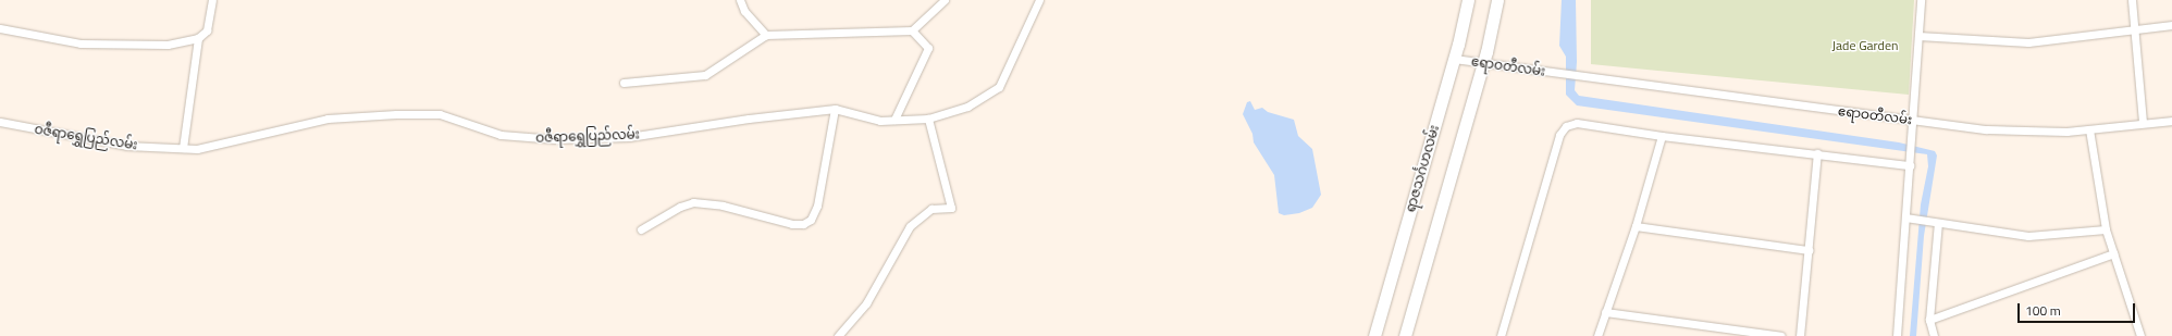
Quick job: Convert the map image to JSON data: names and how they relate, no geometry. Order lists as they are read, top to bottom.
{
  "streets": {
    "main road": ["ရာဇသင်္ဂဟလမ်း"],
    "street": ["ဧရာဝတီလမ်း", "ဝဇီရာရွှေပြည်လမ်း"]
  },
  "crossings": [
    ["ဧရာဝတီလမ်း", "ရာဇသင်္ဂဟလမ်း"]
  ],
  "parks": ["Jade Garden"],
  "scale_bar": "100 m"
}
